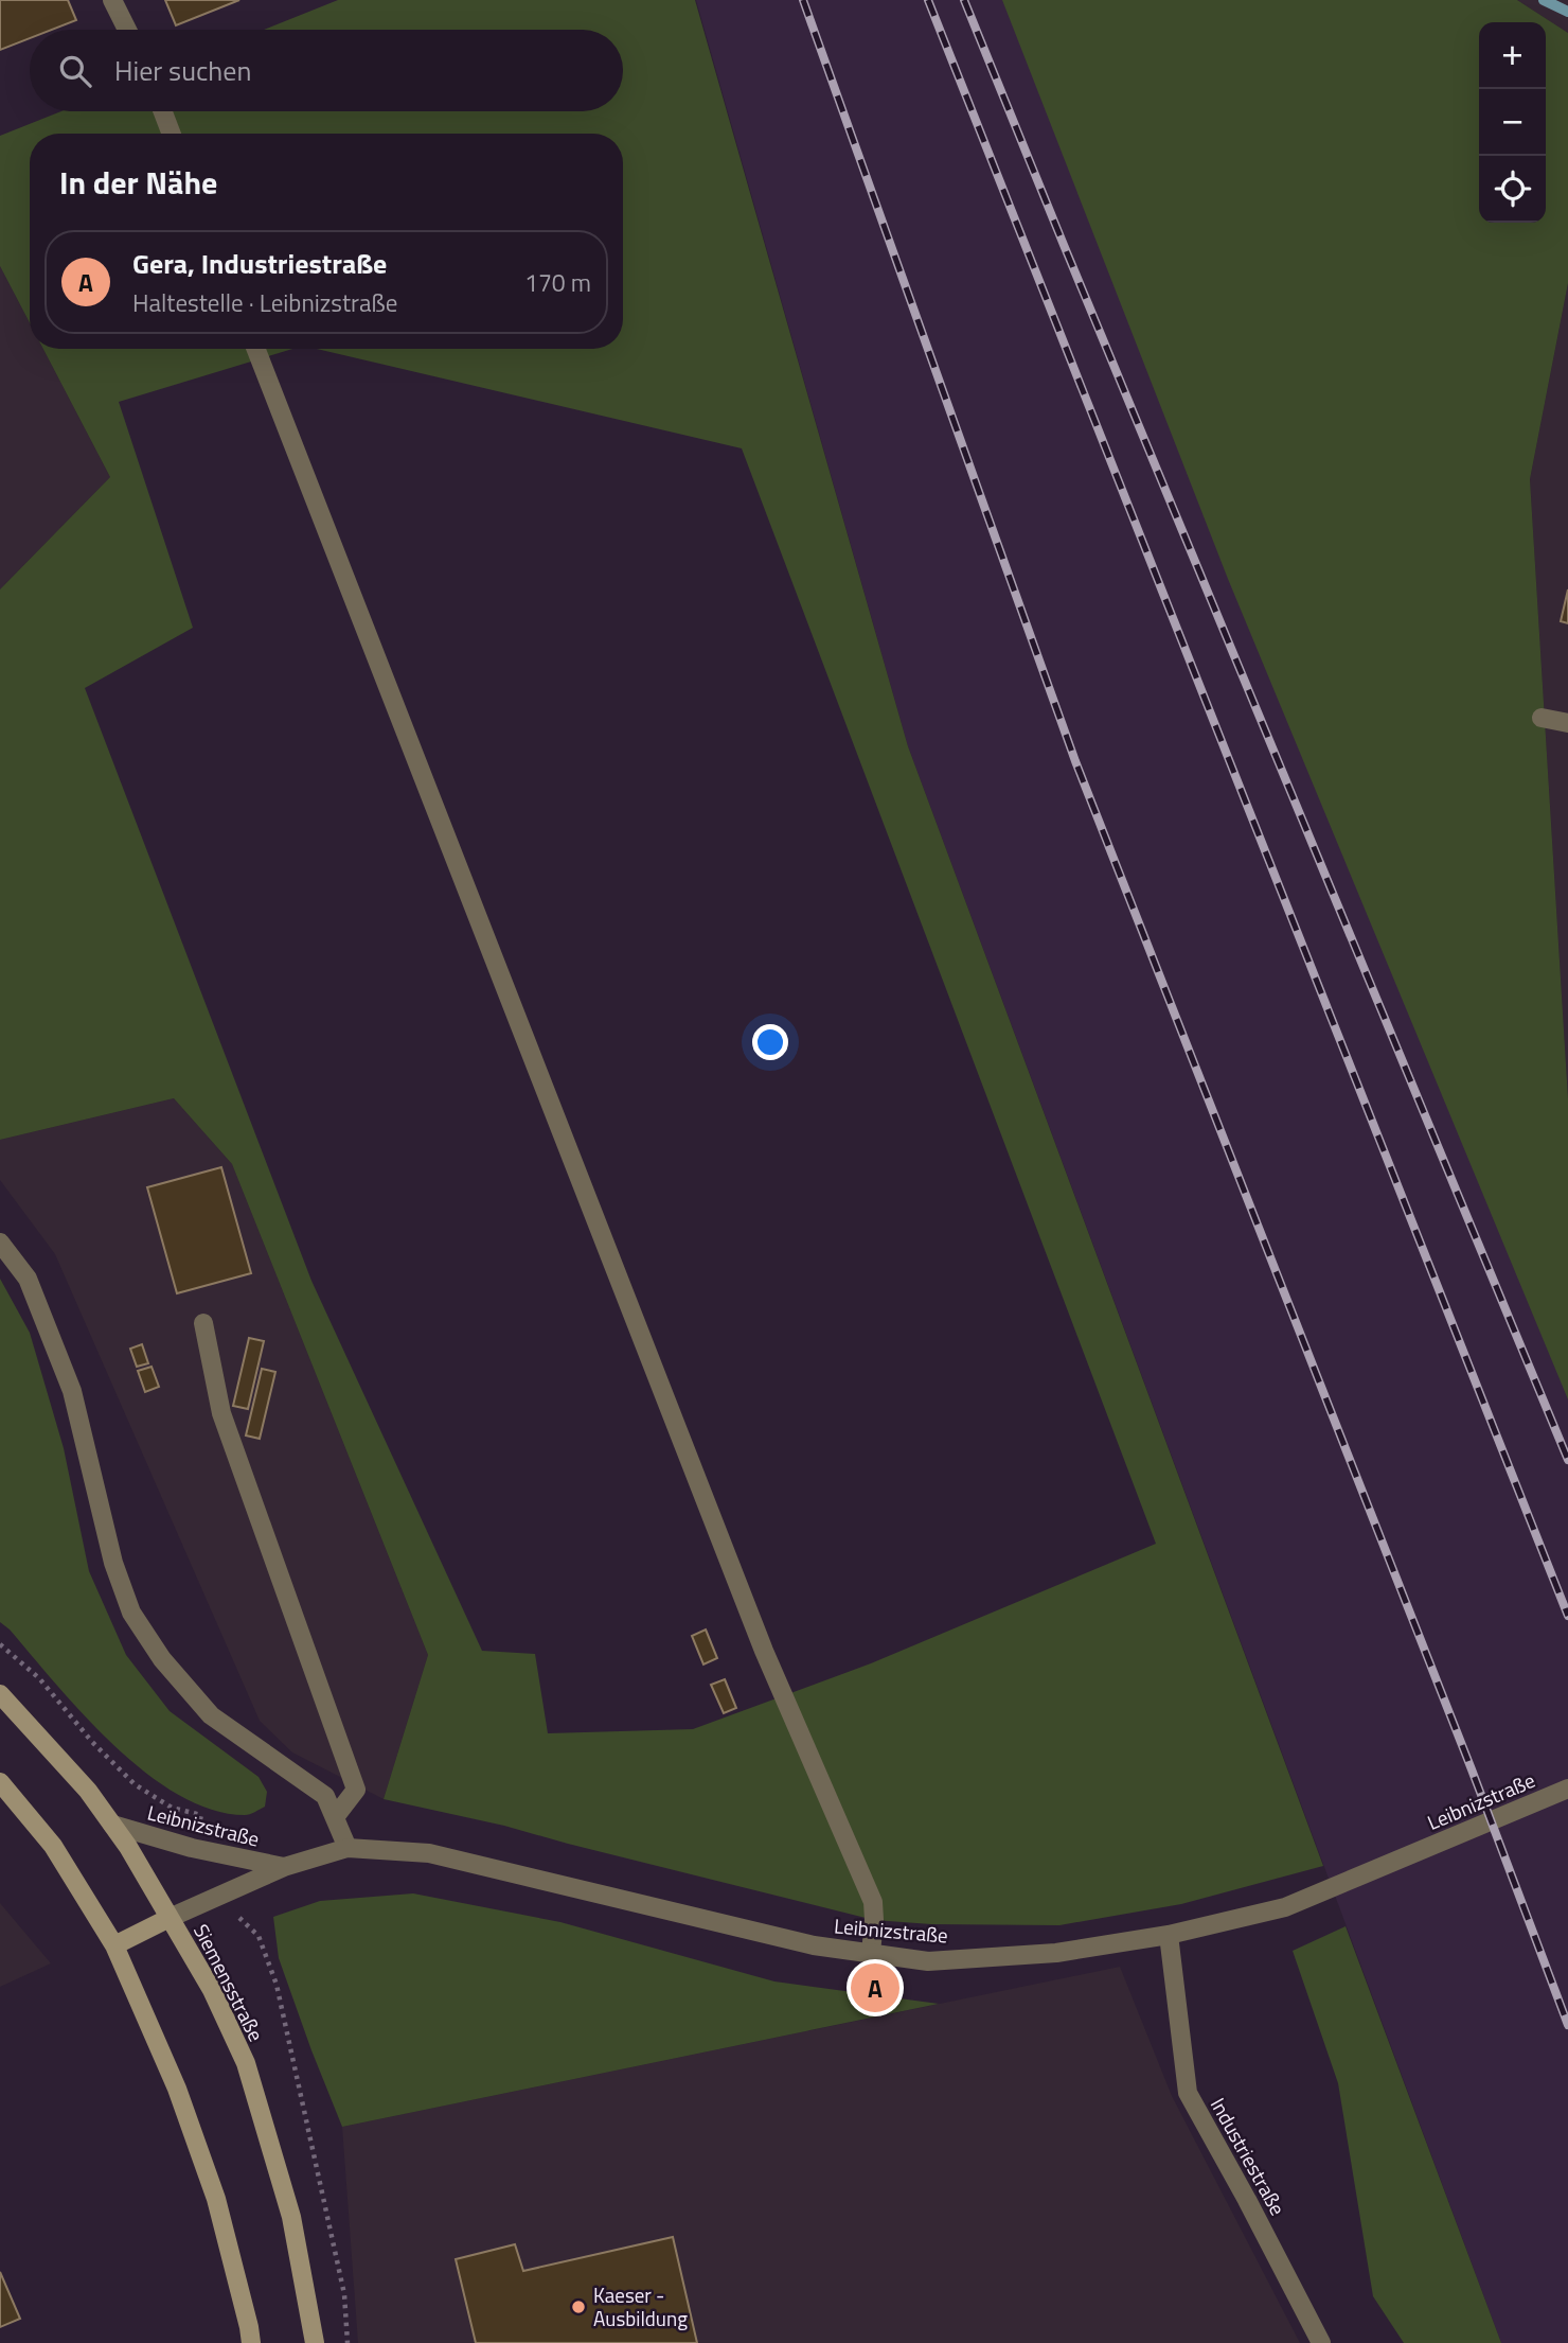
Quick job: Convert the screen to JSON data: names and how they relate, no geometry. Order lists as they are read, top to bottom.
{
  "streets": {
    "main road": ["Siemensstraße"],
    "street": ["Leibnizstraße", "Industriestraße"]
  },
  "crossings": [
    ["Leibnizstraße", "Siemensstraße"],
    ["Leibnizstraße", "Industriestraße"]
  ],
  "places": ["Kaeser - Ausbildung"],
  "page": {
    "map_buttons": ["+", "−"],
    "search": "Hier suchen",
    "heading": "In der Nähe",
    "list": [
      {
        "mark": "A",
        "name": "Gera, Industriestraße",
        "note": "Haltestelle · Leibnizstraße",
        "value": "170 m"
      }
    ],
    "pins": "A"
  }
}
